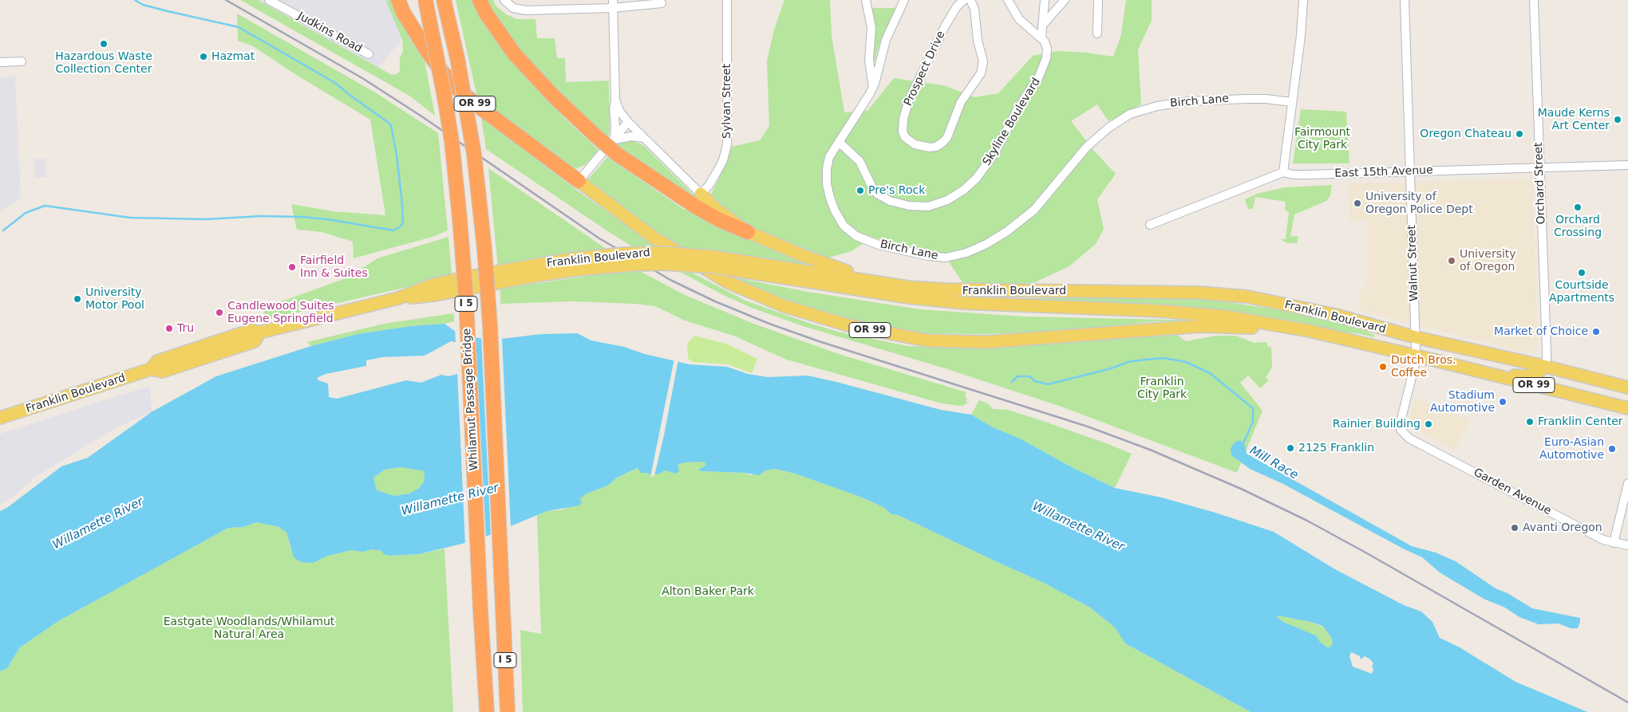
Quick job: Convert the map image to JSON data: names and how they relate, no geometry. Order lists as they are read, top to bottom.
{
  "streets": {
    "highway": ["OR 99", "I 5", "Whilamut Passage Bridge"],
    "main road": ["Franklin Boulevard"],
    "street": [
      "Judkins Road",
      "Prospect Drive",
      "Sylvan Street",
      "Birch Lane",
      "Skyline Boulevard",
      "East 15th Avenue",
      "Orchard Street",
      "Walnut Street",
      "Garden Avenue"
    ]
  },
  "crossings": [
    ["Birch Lane", "Skyline Boulevard"],
    ["OR 99", "Franklin Boulevard"],
    ["East 15th Avenue", "Orchard Street"],
    ["East 15th Avenue", "Walnut Street"],
    ["Orchard Street", "Franklin Boulevard"],
    ["Franklin Boulevard", "Walnut Street"],
    ["Walnut Street", "Garden Avenue"]
  ],
  "water": ["Mill Race", "Willamette River"],
  "parks": [
    "Fairmount City Park",
    "Franklin City Park",
    "Alton Baker Park",
    "Eastgate Woodlands/Whilamut Natural Area"
  ],
  "places": [
    "Hazardous Waste Collection Center",
    "Hazmat",
    "Maude Kerns Art Center",
    "Oregon Chateau",
    "Pre's Rock",
    "University of Oregon Police Dept",
    "Orchard Crossing",
    "University of Oregon",
    "Fairfield Inn & Suites",
    "Courtside Apartments",
    "University Motor Pool",
    "Candlewood Suites Eugene Springfield",
    "Tru",
    "Market of Choice",
    "Dutch Bros. Coffee",
    "Stadium Automotive",
    "Franklin Center",
    "Rainier Building",
    "2125 Franklin",
    "Euro-Asian Automotive",
    "Avanti Oregon"
  ]
}
